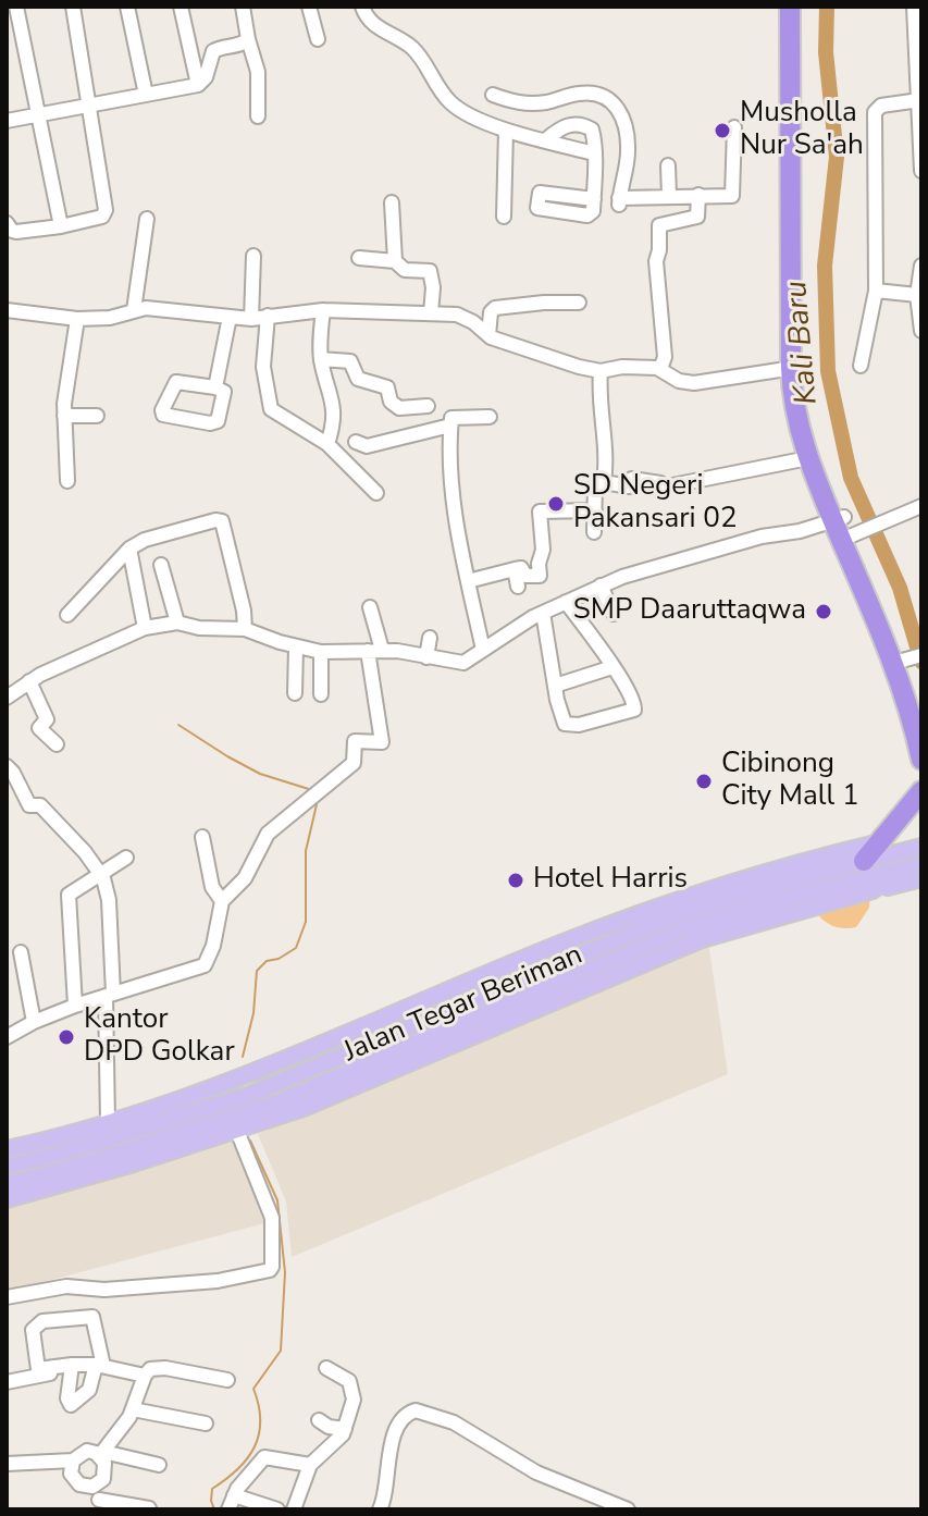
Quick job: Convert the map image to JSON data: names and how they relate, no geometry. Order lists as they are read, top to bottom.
{
  "streets": {
    "main road": ["Jalan Tegar Beriman"]
  },
  "water": ["Kali Baru"],
  "places": [
    "Musholla Nur Sa'ah",
    "SD Negeri Pakansari 02",
    "SMP Daaruttaqwa",
    "Cibinong City Mall 1",
    "Hotel Harris",
    "Kantor DPD Golkar"
  ]
}
